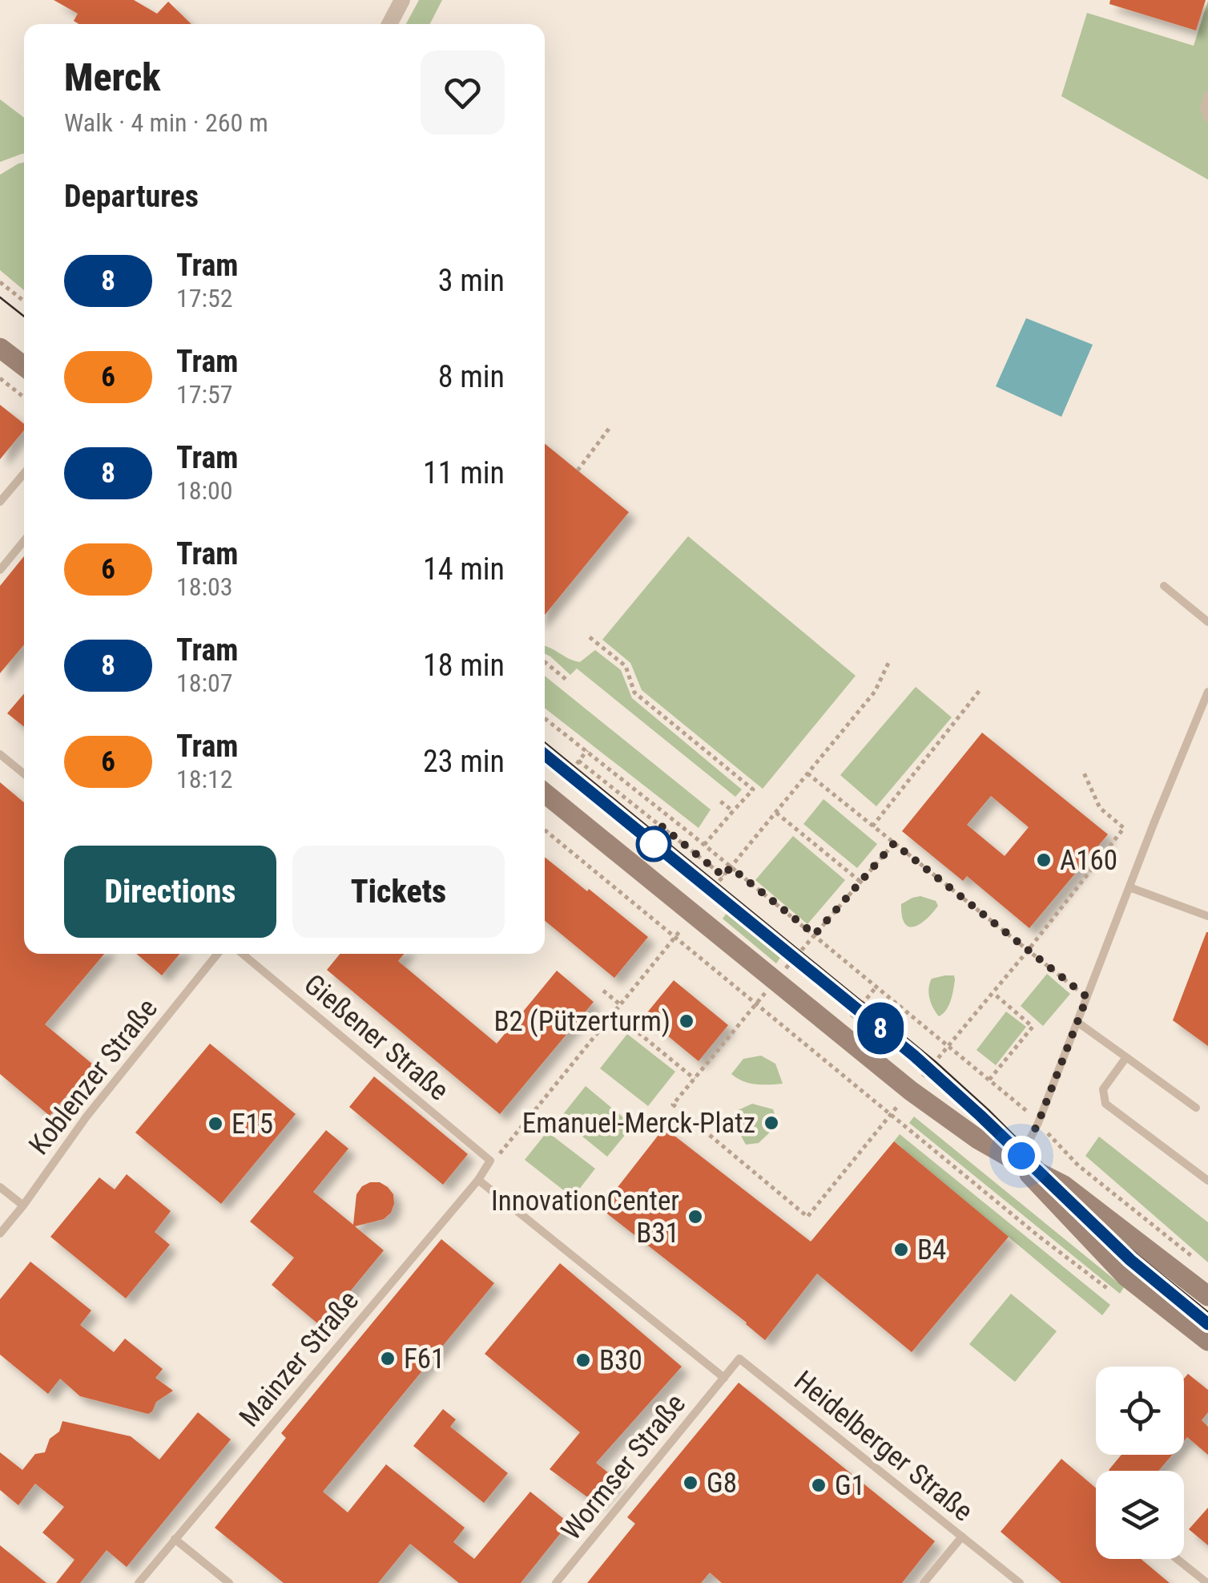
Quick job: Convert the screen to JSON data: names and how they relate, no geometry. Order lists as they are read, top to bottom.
{
  "streets": {
    "lane": [
      "Gießener Straße",
      "Koblenzer Straße",
      "Mainzer Straße",
      "Heidelberger Straße",
      "Wormser Straße"
    ]
  },
  "crossings": [
    ["Gießener Straße", "Mainzer Straße"],
    ["Heidelberger Straße", "Wormser Straße"]
  ],
  "places": [
    "A160",
    "B2 (Pützerturm)",
    "Emanuel-Merck-Platz",
    "E15",
    "InnovationCenter B31",
    "B4",
    "F61",
    "B30",
    "G8",
    "G1"
  ],
  "lines": ["tram line 8"],
  "page": {
    "on_map": "8",
    "heading": [
      ["Merck", "Walk · 4 min · 260 m"],
      "Departures"
    ],
    "list": [
      {
        "mark": "8",
        "name": "Tram",
        "note": "17:52",
        "value": "3 min"
      },
      {
        "mark": "6",
        "name": "Tram",
        "note": "17:57",
        "value": "8 min"
      },
      {
        "mark": "8",
        "name": "Tram",
        "note": "18:00",
        "value": "11 min"
      },
      {
        "mark": "6",
        "name": "Tram",
        "note": "18:03",
        "value": "14 min"
      },
      {
        "mark": "8",
        "name": "Tram",
        "note": "18:07",
        "value": "18 min"
      },
      {
        "mark": "6",
        "name": "Tram",
        "note": "18:12",
        "value": "23 min"
      }
    ],
    "buttons": ["Directions", "Tickets"]
  }
}
